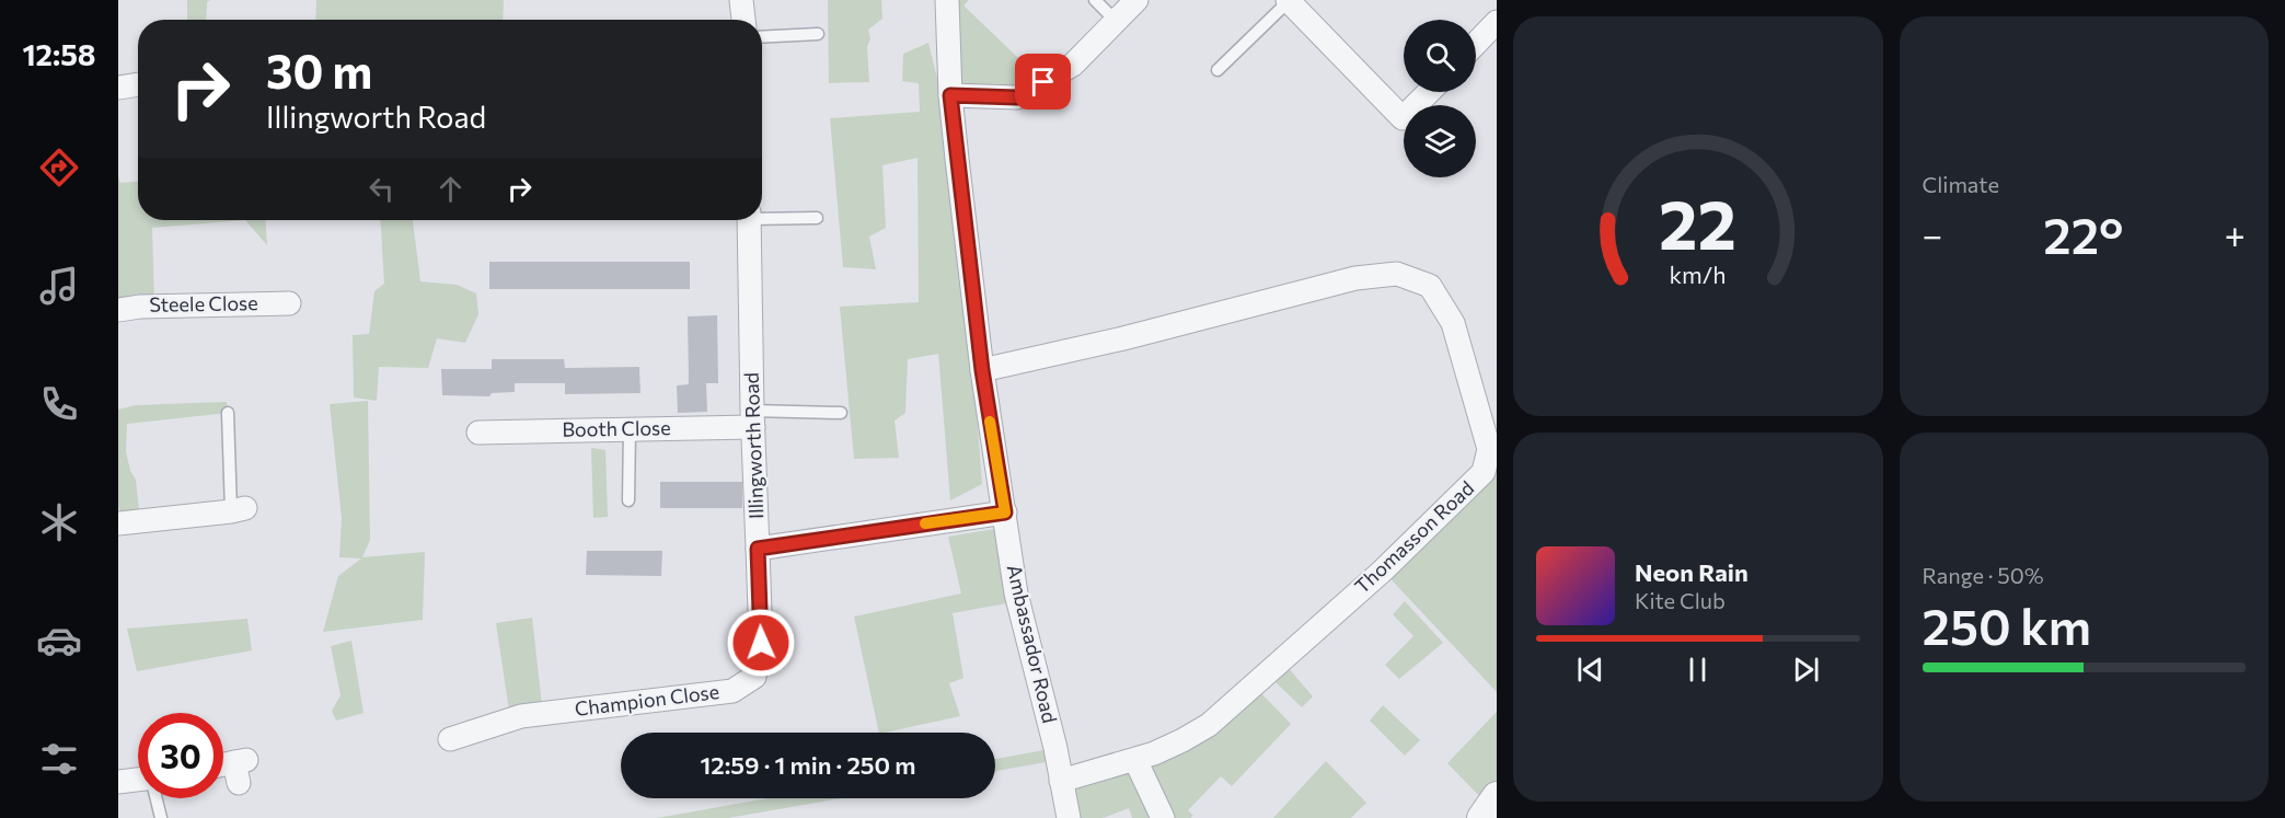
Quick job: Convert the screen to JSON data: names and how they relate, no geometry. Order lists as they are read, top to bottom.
{
  "streets": {
    "street": [
      "Steele Close",
      "Booth Close",
      "Illingworth Road",
      "Thomasson Road",
      "Ambassador Road",
      "Champion Close"
    ]
  },
  "crossings": [
    ["Booth Close", "Illingworth Road"],
    ["Illingworth Road", "Ambassador Road"],
    ["Illingworth Road", "Champion Close"],
    ["Thomasson Road", "Ambassador Road"]
  ],
  "page": {
    "tabs": "12:58",
    "tile": [
      "Climate",
      ["Range · 50%", "250 km"]
    ],
    "turn": ["30 m", "Illingworth Road"],
    "heat": ["−", "22°", "+"],
    "song": ["Neon Rain", "Kite Club"],
    "limit": "30",
    "trip": "12:59 · 1 min · 250 m",
    "gauge": ["22", "km/h"]
  }
}
